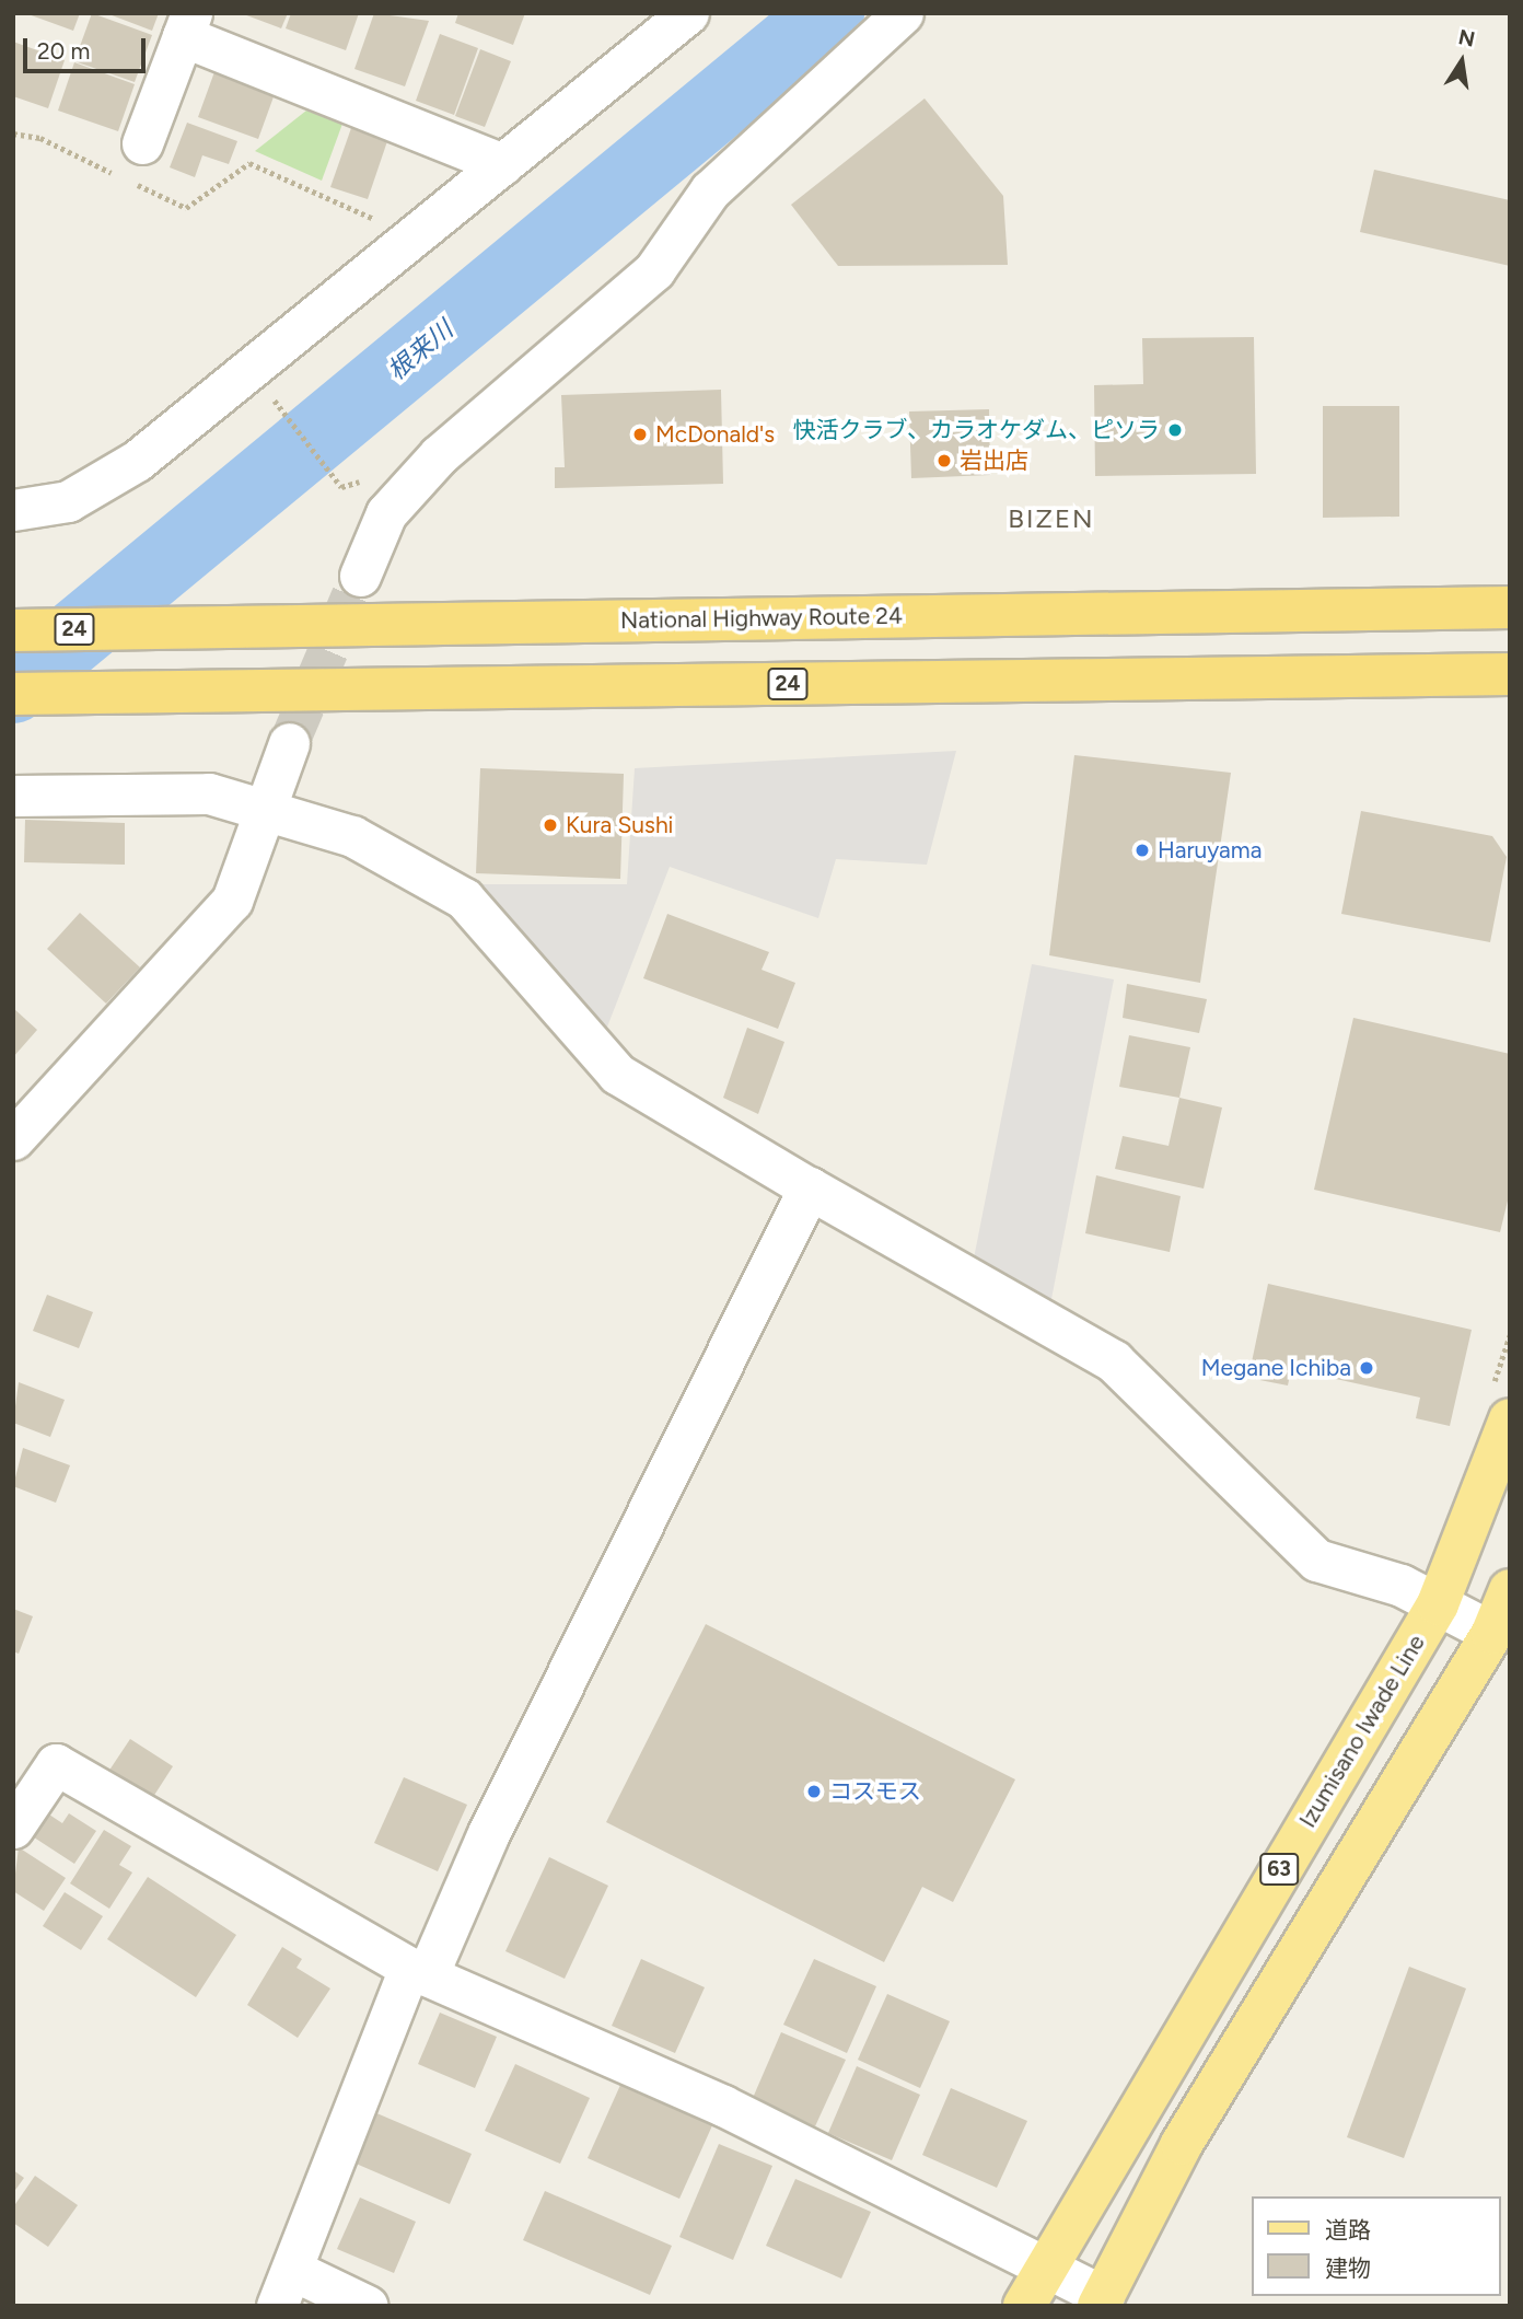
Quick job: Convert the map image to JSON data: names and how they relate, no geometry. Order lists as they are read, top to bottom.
{
  "streets": {
    "highway": ["National Highway Route 24", "24"],
    "main road": ["Izumisano Iwade Line", "63"]
  },
  "districts": ["BIZEN"],
  "water": ["根来川"],
  "places": [
    "快活クラブ、カラオケダム、ピソラ",
    "McDonald's",
    "岩出店",
    "Kura Sushi",
    "Haruyama",
    "Megane Ichiba",
    "コスモス"
  ],
  "legend": ["道路", "建物"],
  "scale_bar": "20 m",
  "north": "top"
}
